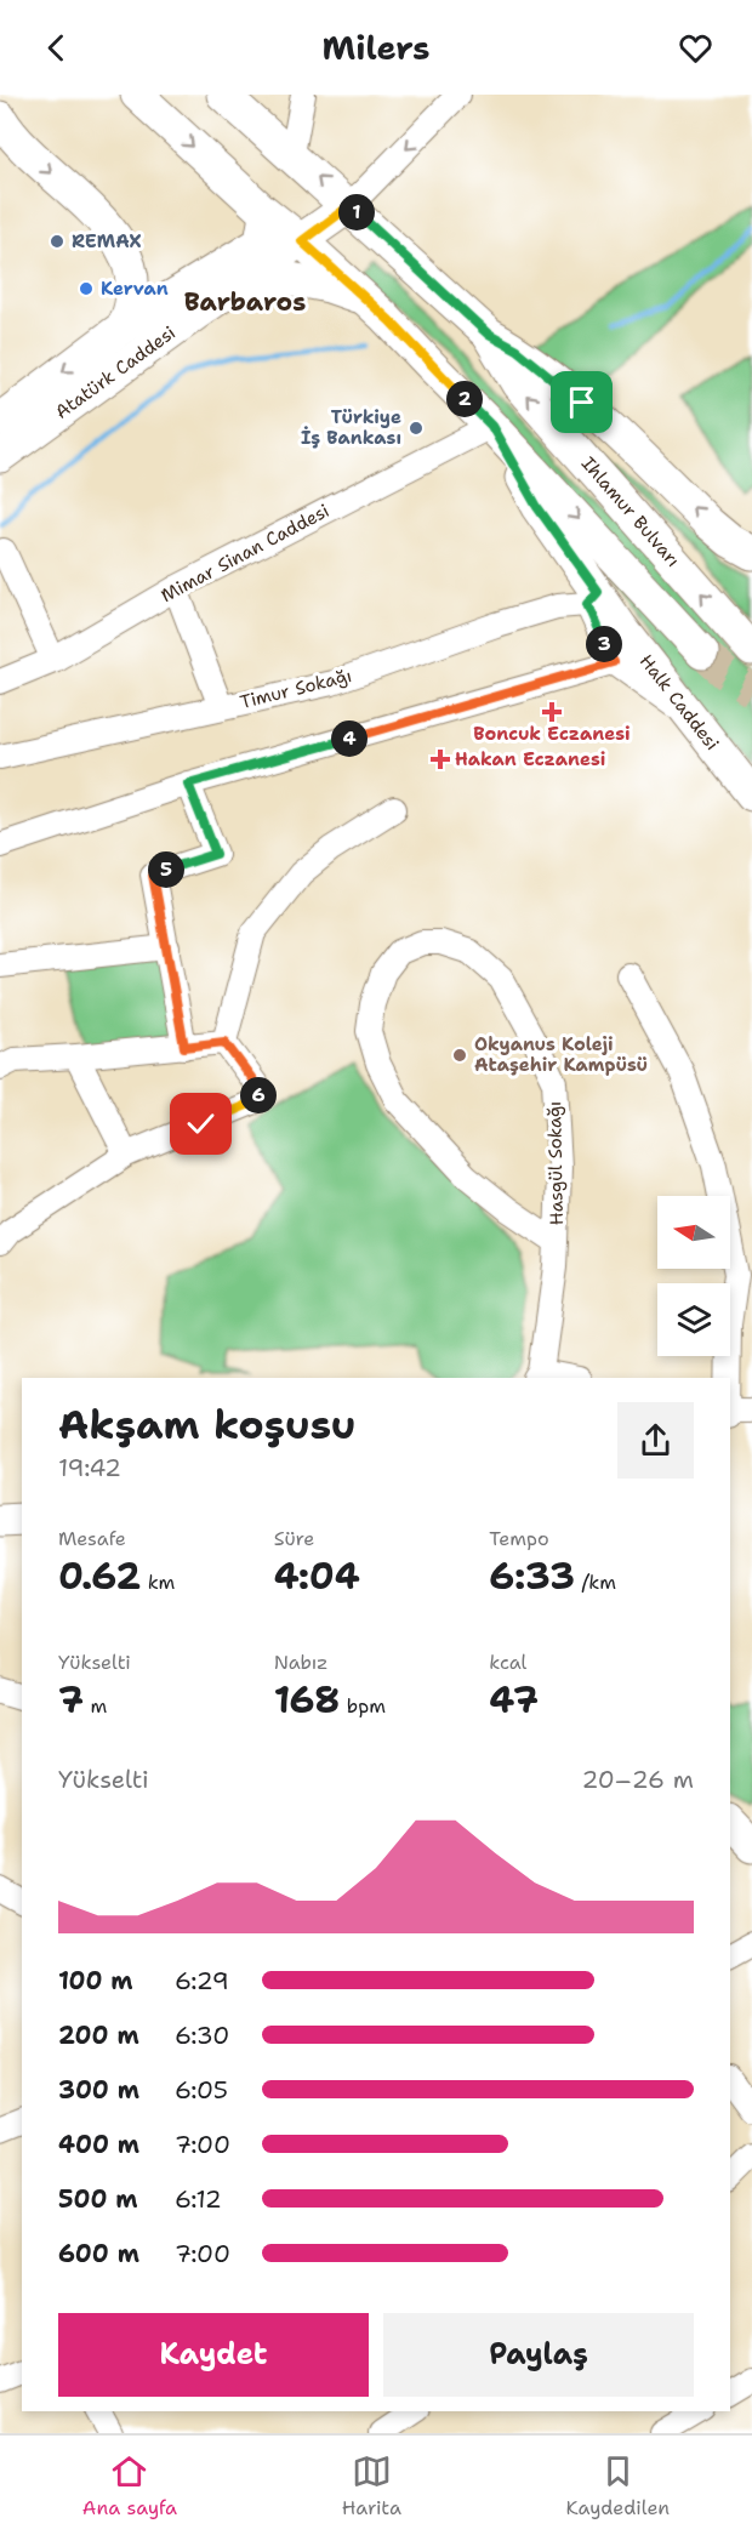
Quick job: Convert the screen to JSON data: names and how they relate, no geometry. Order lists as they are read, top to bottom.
{
  "streets": {
    "main road": ["Atatürk Caddesi", "Ihlamur Bulvarı", "Halk Caddesi"],
    "street": ["Mimar Sinan Caddesi", "Timur Sokağı", "Hasgül Sokağı"]
  },
  "crossings": [
    ["Atatürk Caddesi", "Ihlamur Bulvarı"],
    ["Mimar Sinan Caddesi", "Halk Caddesi"],
    ["Timur Sokağı", "Halk Caddesi"]
  ],
  "districts": ["Barbaros"],
  "places": {
    "other": [
      "REMAX",
      "Kervan",
      "Türkiye İş Bankası",
      "Okyanus Koleji Ataşehir Kampüsü"
    ],
    "health": ["Boncuk Eczanesi", "Hakan Eczanesi"]
  },
  "north": "left",
  "page": {
    "header": "Milers",
    "pins": [
      "1",
      "2",
      "3",
      "4",
      "5",
      "6"
    ],
    "heading": ["Akşam koşusu", "19:42"],
    "stats": [
      ["Mesafe", "0.62 km"],
      ["Süre", "4:04"],
      ["Tempo", "6:33 /km"],
      ["Yükselti", "7 m"],
      ["Nabız", "168 bpm"],
      ["kcal", "47"]
    ],
    "chart": ["Yükselti", "20–26 m"],
    "list": [
      {
        "name": "100 m",
        "note": "6:29"
      },
      {
        "name": "200 m",
        "note": "6:30"
      },
      {
        "name": "300 m",
        "note": "6:05"
      },
      {
        "name": "400 m",
        "note": "7:00"
      },
      {
        "name": "500 m",
        "note": "6:12"
      },
      {
        "name": "600 m",
        "note": "7:00"
      }
    ],
    "buttons": ["Kaydet", "Paylaş"],
    "tabs": ["Ana sayfa", "Harita", "Kaydedilen"]
  }
}
